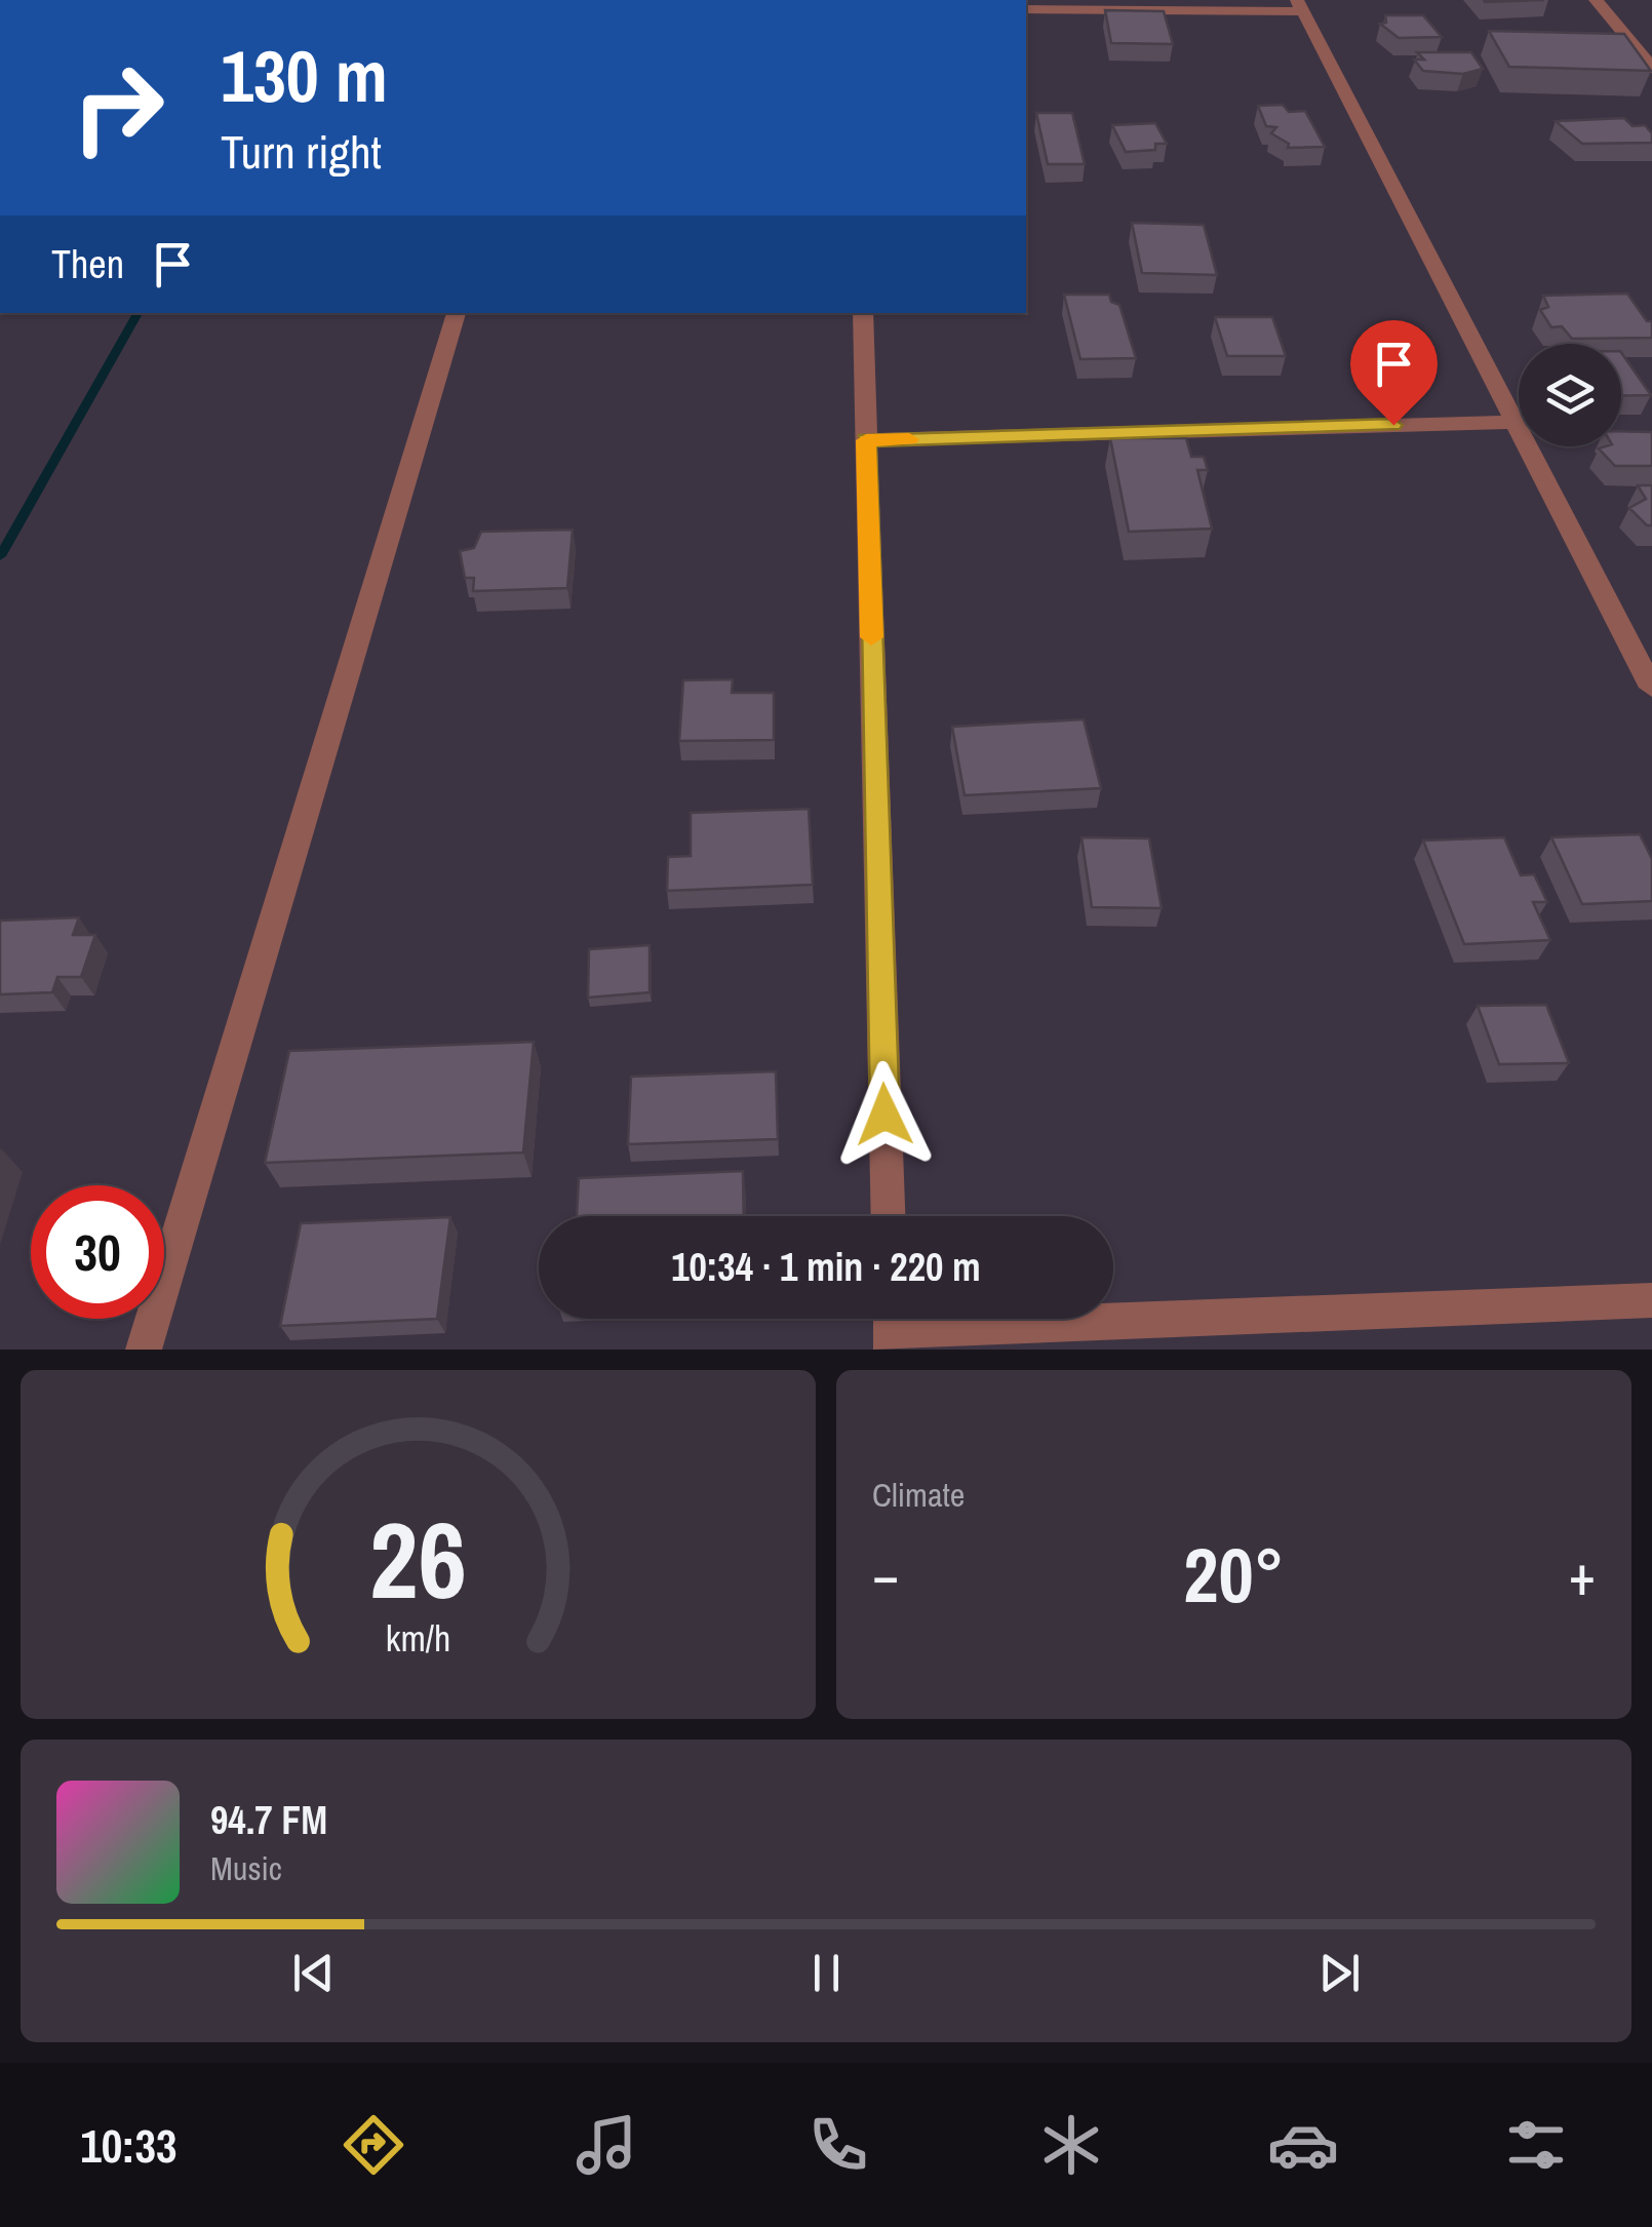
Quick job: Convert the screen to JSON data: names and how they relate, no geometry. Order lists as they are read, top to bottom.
{
  "page": {
    "turn": ["130 m", "Turn right"],
    "then": "Then",
    "limit": "30",
    "trip": "10:34 · 1 min · 220 m",
    "tile": "Climate",
    "heat": ["−", "20°", "+"],
    "song": ["94.7 FM", "Music"],
    "tabs": "10:33",
    "gauge": ["26", "km/h"]
  }
}
